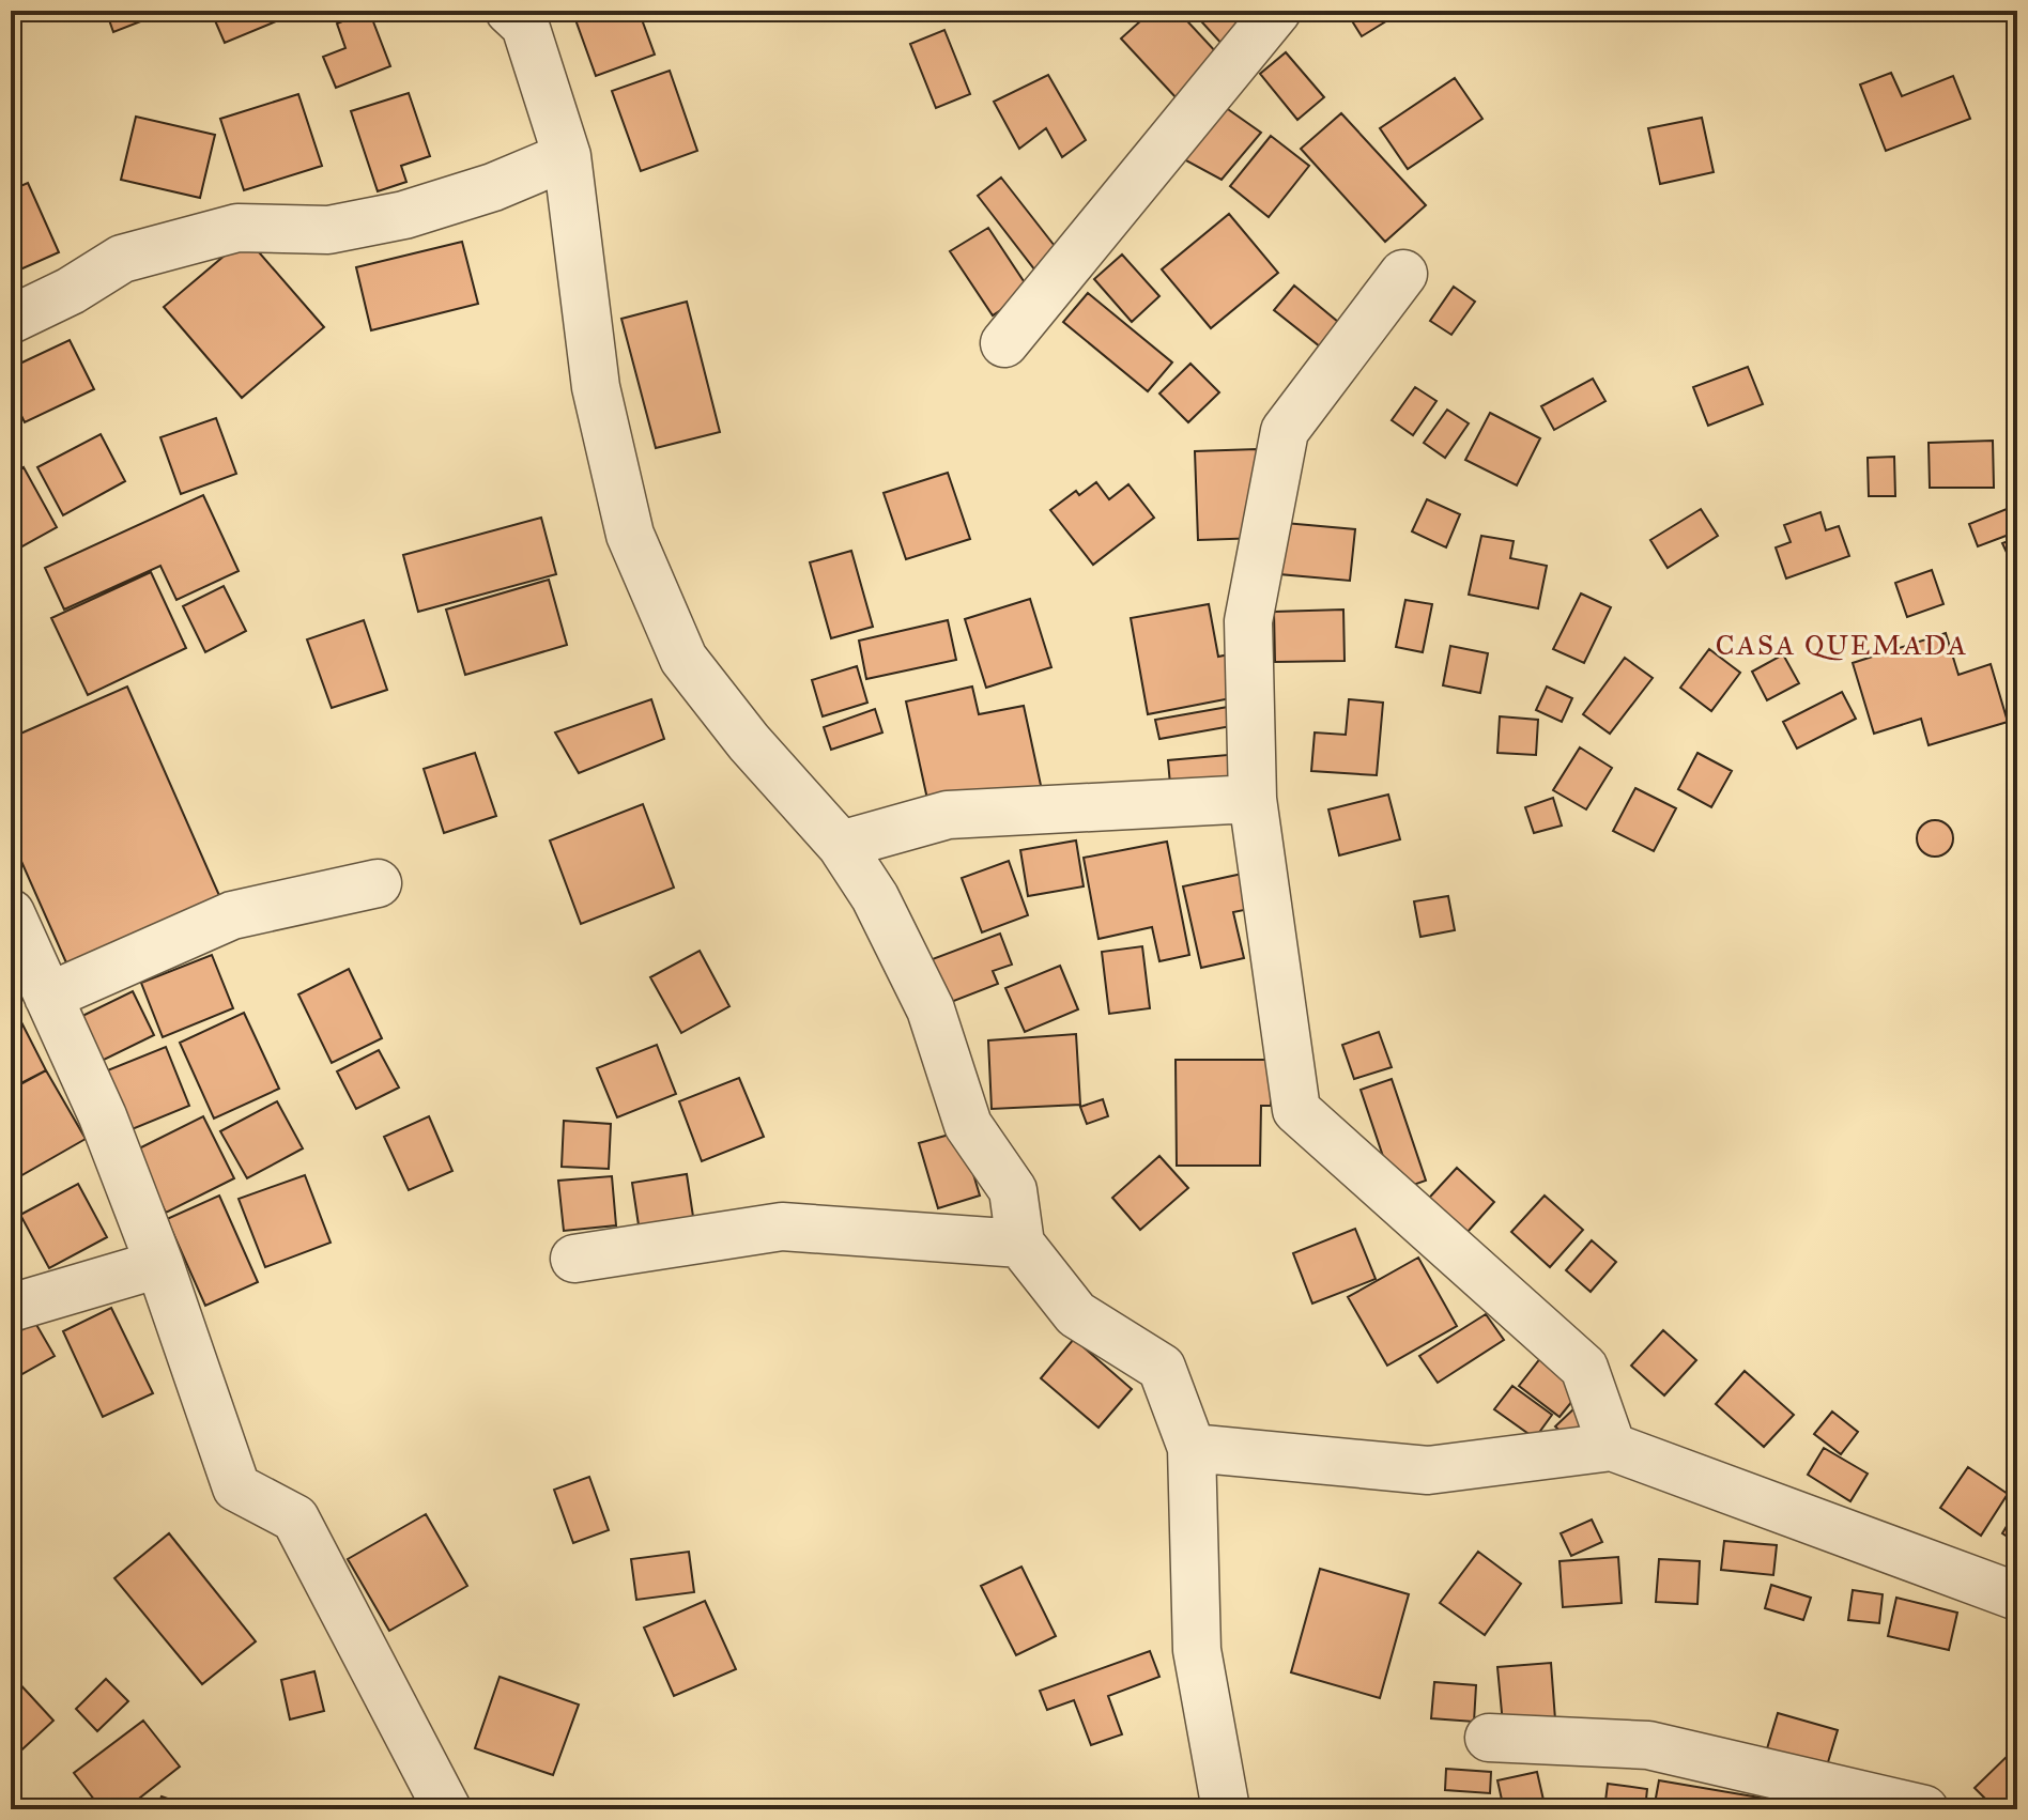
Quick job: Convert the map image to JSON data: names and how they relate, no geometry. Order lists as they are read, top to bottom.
{
  "districts": ["CASA QUEMADA"]
}
